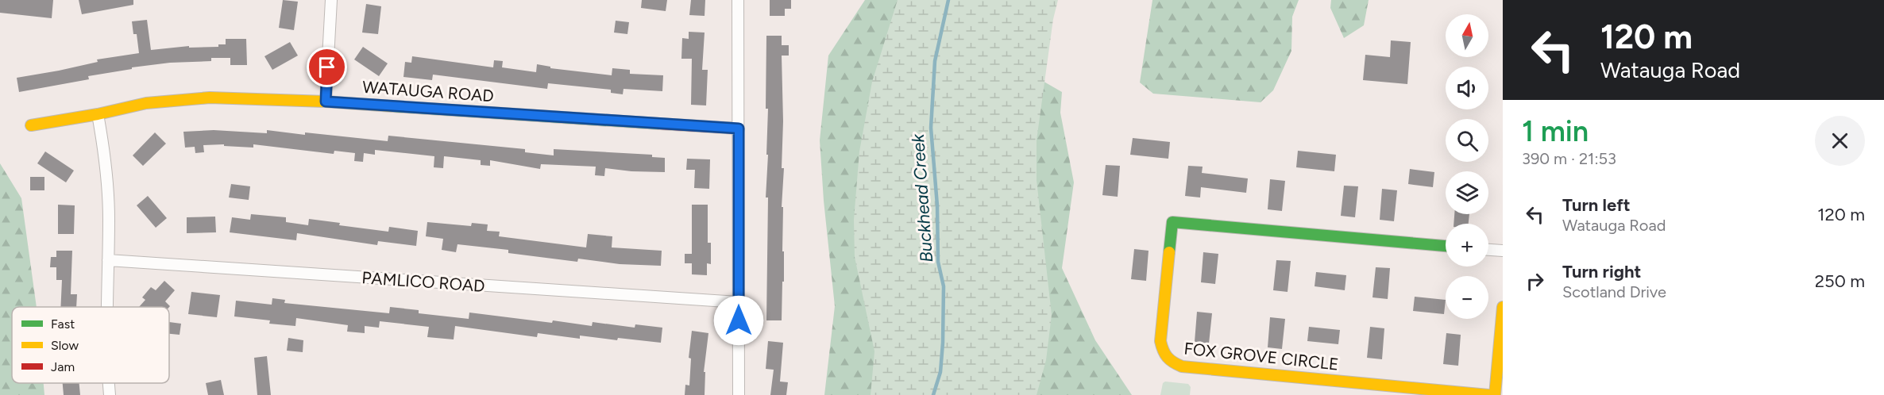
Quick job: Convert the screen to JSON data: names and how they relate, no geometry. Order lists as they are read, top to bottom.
{
  "streets": {
    "street": ["WATAUGA ROAD", "PAMLICO ROAD", "FOX GROVE CIRCLE"]
  },
  "water": ["Buckhead Creek"],
  "legend": ["Fast", "Slow", "Jam"],
  "north": "top",
  "page": {
    "turn": ["120 m", "Watauga Road"],
    "map_buttons": ["+", "−"],
    "heading": ["1 min", "390 m · 21:53"],
    "list": [
      {
        "name": "Turn left",
        "note": "Watauga Road",
        "value": "120 m"
      },
      {
        "name": "Turn right",
        "note": "Scotland Drive",
        "value": "250 m"
      }
    ]
  }
}
